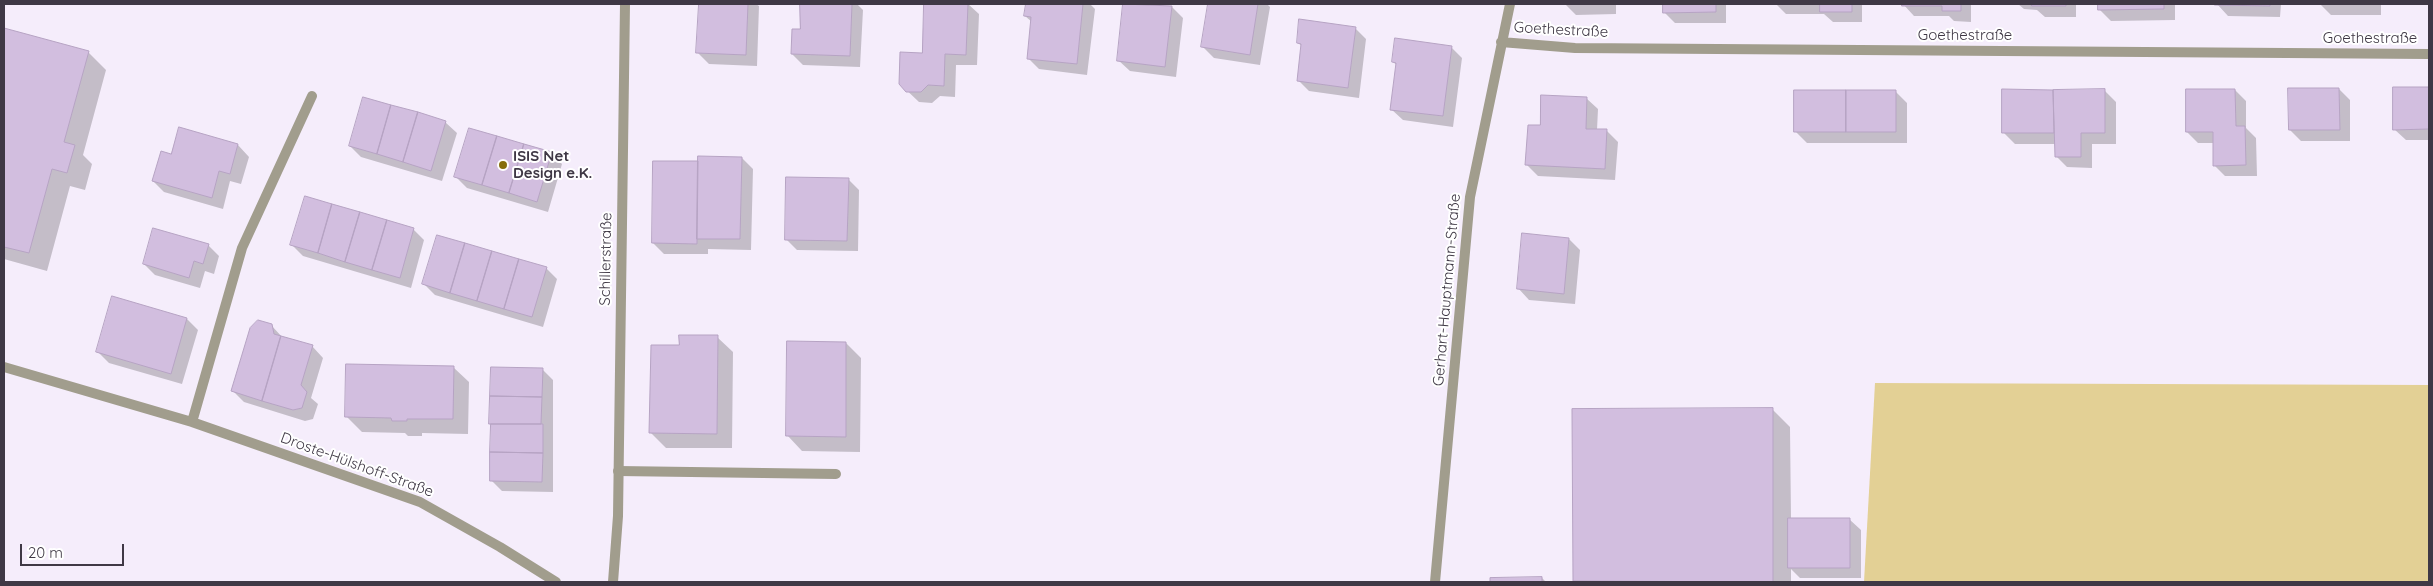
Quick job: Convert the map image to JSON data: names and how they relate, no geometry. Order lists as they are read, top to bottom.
{
  "streets": {
    "street": [
      "Goethestraße",
      "Schillerstraße",
      "Gerhart-Hauptmann-Straße",
      "Droste-Hülshoff-Straße"
    ]
  },
  "crossings": [
    ["Goethestraße", "Gerhart-Hauptmann-Straße"]
  ],
  "places": ["ISIS Net Design e.K."],
  "scale_bar": "20 m"
}
